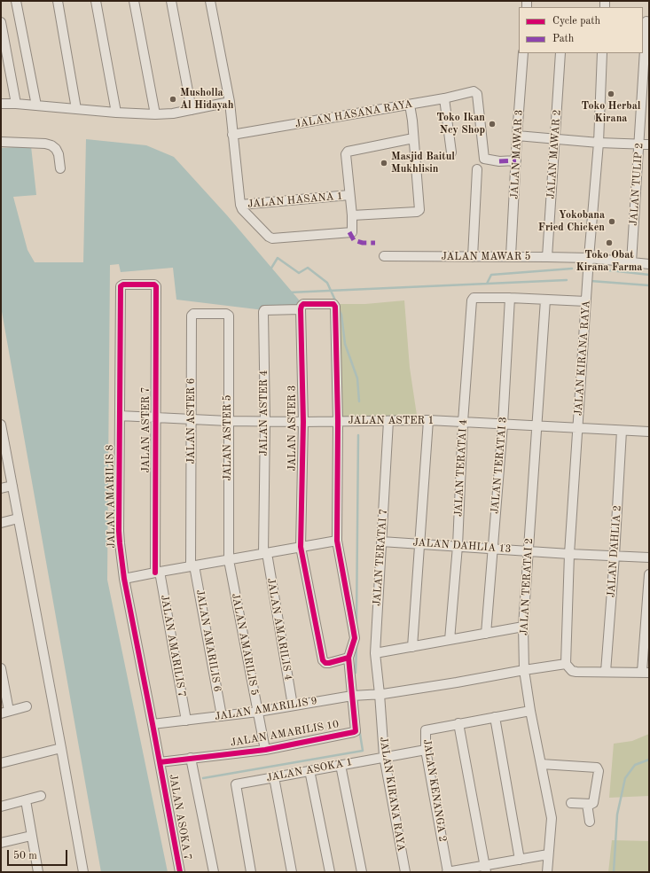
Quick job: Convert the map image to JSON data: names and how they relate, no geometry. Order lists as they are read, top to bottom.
{
  "streets": {
    "street": [
      "JALAN HASANA RAYA",
      "JALAN MAWAR 3",
      "JALAN MAWAR 2",
      "JALAN TULIP 2",
      "JALAN HASANA 1",
      "JALAN MAWAR 5",
      "JALAN KIRANA RAYA",
      "JALAN ASTER 4",
      "JALAN ASTER 6",
      "JALAN ASTER 1",
      "JALAN ASTER 3",
      "JALAN ASTER 7",
      "JALAN ASTER 5",
      "JALAN TERATAI 3",
      "JALAN TERATAI 4",
      "JALAN AMARILIS 8",
      "JALAN DAHLIA 13",
      "JALAN DAHLIA 2",
      "JALAN TERATAI 7",
      "JALAN TERATAI 2",
      "JALAN AMARILIS 4",
      "JALAN AMARILIS 6",
      "JALAN AMARILIS 5",
      "JALAN AMARILIS 7",
      "JALAN AMARILIS 9",
      "JALAN AMARILIS 10",
      "JALAN ASOKA 1",
      "JALAN KENANGA 2",
      "JALAN ASOKA 7"
    ]
  },
  "crossings": [
    ["JALAN HASANA RAYA", "JALAN MAWAR 3"],
    ["JALAN MAWAR 3", "JALAN MAWAR 5"],
    ["JALAN MAWAR 2", "JALAN MAWAR 5"],
    ["JALAN TULIP 2", "JALAN MAWAR 5"],
    ["JALAN MAWAR 5", "JALAN KIRANA RAYA"],
    ["JALAN KIRANA RAYA", "JALAN ASTER 1"],
    ["JALAN KIRANA RAYA", "JALAN DAHLIA 13"],
    ["JALAN KIRANA RAYA", "JALAN TERATAI 7"],
    ["JALAN KIRANA RAYA", "JALAN AMARILIS 9"],
    ["JALAN KIRANA RAYA", "JALAN ASOKA 1"],
    ["JALAN ASTER 4", "JALAN ASTER 1"],
    ["JALAN ASTER 4", "JALAN ASTER 3"],
    ["JALAN ASTER 4", "JALAN AMARILIS 4"],
    ["JALAN ASTER 6", "JALAN ASTER 1"],
    ["JALAN ASTER 6", "JALAN ASTER 5"],
    ["JALAN ASTER 6", "JALAN AMARILIS 6"],
    ["JALAN ASTER 1", "JALAN ASTER 3"],
    ["JALAN ASTER 1", "JALAN ASTER 7"],
    ["JALAN ASTER 1", "JALAN ASTER 5"],
    ["JALAN ASTER 1", "JALAN TERATAI 3"],
    ["JALAN ASTER 1", "JALAN TERATAI 4"],
    ["JALAN ASTER 1", "JALAN AMARILIS 8"],
    ["JALAN ASTER 1", "JALAN DAHLIA 2"],
    ["JALAN ASTER 1", "JALAN TERATAI 7"],
    ["JALAN ASTER 1", "JALAN TERATAI 2"],
    ["JALAN ASTER 7", "JALAN AMARILIS 8"],
    ["JALAN ASTER 7", "JALAN AMARILIS 7"],
    ["JALAN ASTER 5", "JALAN AMARILIS 5"],
    ["JALAN TERATAI 3", "JALAN TERATAI 4"],
    ["JALAN TERATAI 3", "JALAN DAHLIA 13"],
    ["JALAN TERATAI 4", "JALAN DAHLIA 13"],
    ["JALAN AMARILIS 8", "JALAN AMARILIS 9"],
    ["JALAN AMARILIS 8", "JALAN ASOKA 7"],
    ["JALAN DAHLIA 13", "JALAN DAHLIA 2"],
    ["JALAN DAHLIA 13", "JALAN TERATAI 7"],
    ["JALAN DAHLIA 13", "JALAN TERATAI 2"],
    ["JALAN TERATAI 7", "JALAN AMARILIS 9"],
    ["JALAN TERATAI 2", "JALAN AMARILIS 9"],
    ["JALAN TERATAI 2", "JALAN KENANGA 2"],
    ["JALAN AMARILIS 4", "JALAN AMARILIS 9"],
    ["JALAN AMARILIS 6", "JALAN AMARILIS 9"],
    ["JALAN AMARILIS 5", "JALAN AMARILIS 9"],
    ["JALAN AMARILIS 5", "JALAN AMARILIS 10"],
    ["JALAN AMARILIS 7", "JALAN AMARILIS 9"],
    ["JALAN AMARILIS 9", "JALAN AMARILIS 10"],
    ["JALAN AMARILIS 9", "JALAN ASOKA 7"],
    ["JALAN AMARILIS 10", "JALAN ASOKA 7"],
    ["JALAN ASOKA 1", "JALAN KENANGA 2"]
  ],
  "places": [
    "Toko Herbal Kirana",
    "Musholla Al Hidayah",
    "Toko Ikan Ncy Shop",
    "Masjid Baitul Mukhlisin",
    "Yokobana Fried Chicken",
    "Toko Obat Kirana Farma"
  ],
  "legend": ["Cycle path", "Path"],
  "scale_bar": "50 m"
}
